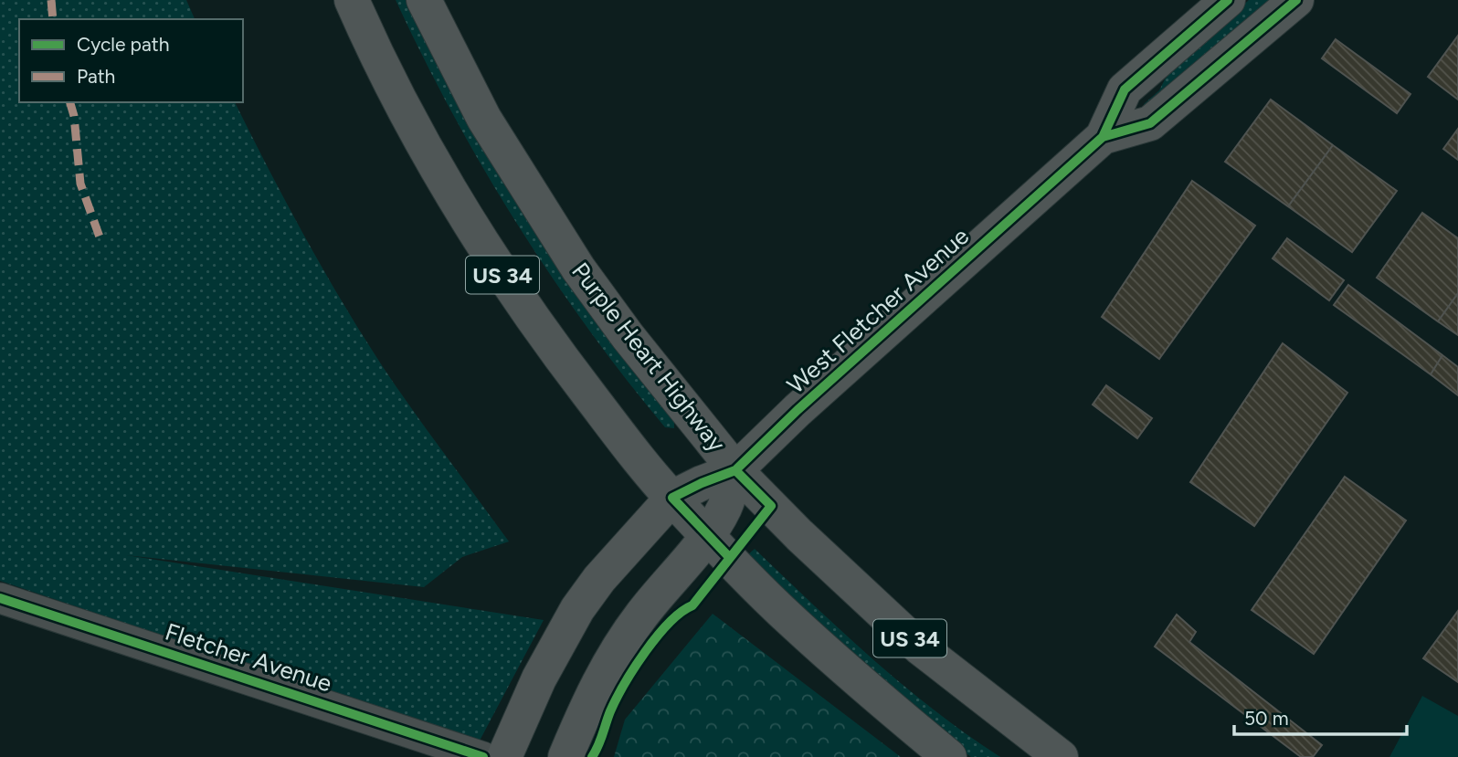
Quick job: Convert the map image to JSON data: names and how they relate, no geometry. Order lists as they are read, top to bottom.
{
  "streets": {
    "main road": ["US 34", "West Fletcher Avenue", "Purple Heart Highway"],
    "street": ["Fletcher Avenue"]
  },
  "crossings": [
    ["US 34", "West Fletcher Avenue"],
    ["West Fletcher Avenue", "Purple Heart Highway"]
  ],
  "legend": ["Cycle path", "Path"],
  "scale_bar": "50 m"
}
